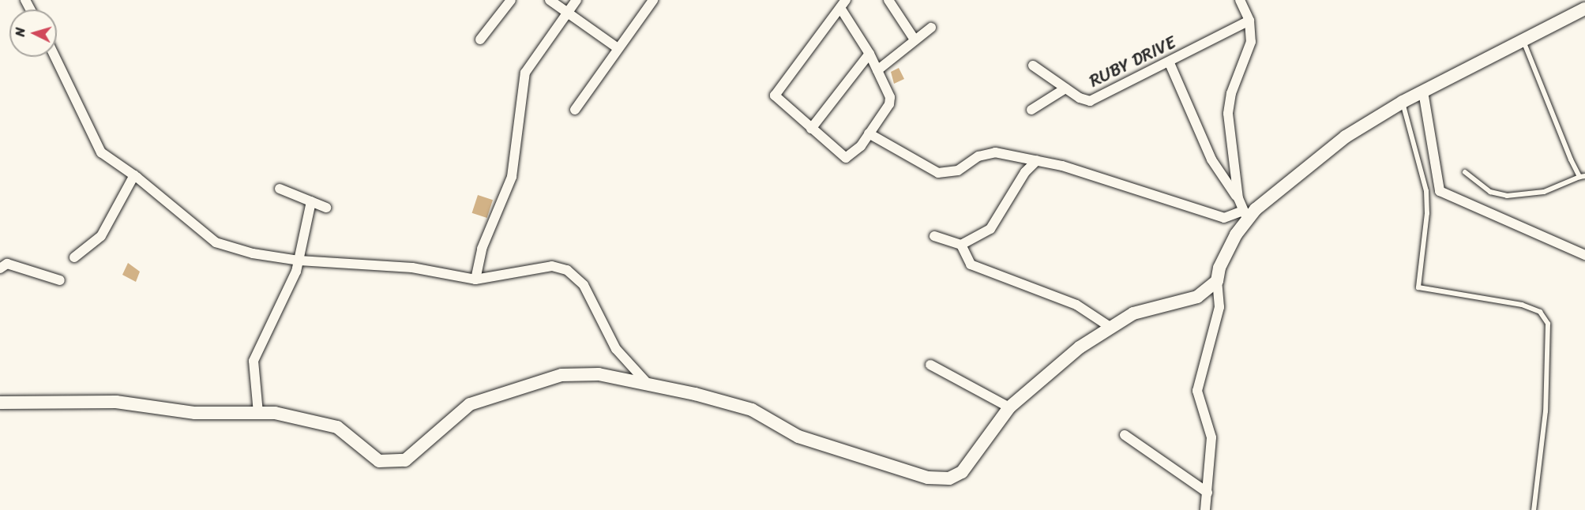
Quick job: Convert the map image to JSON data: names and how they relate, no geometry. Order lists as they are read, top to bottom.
{
  "streets": {
    "street": ["RUBY DRIVE"]
  },
  "north": "left"
}
